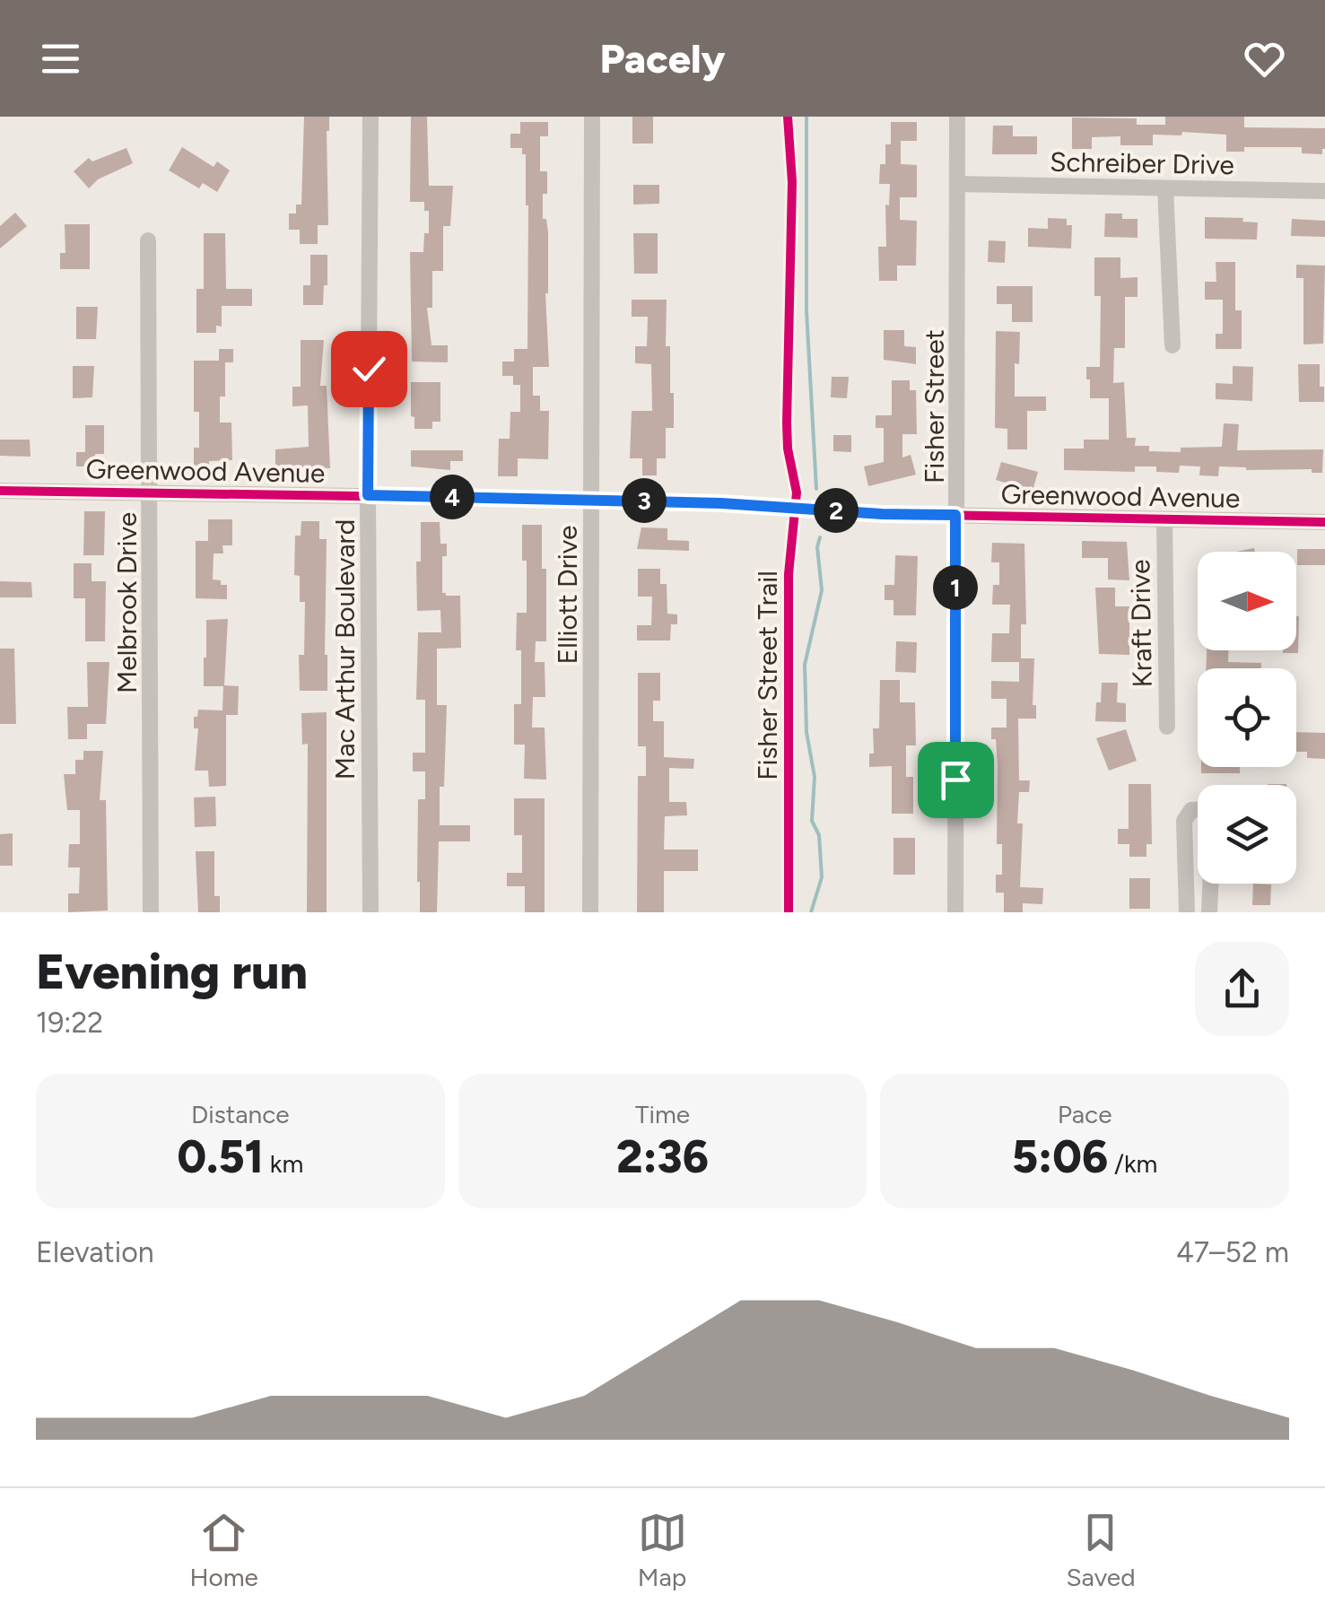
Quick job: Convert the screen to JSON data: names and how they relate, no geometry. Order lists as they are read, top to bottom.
{
  "streets": {
    "street": [
      "Schreiber Drive",
      "Fisher Street",
      "Greenwood Avenue",
      "Elliott Drive",
      "Melbrook Drive",
      "Kraft Drive",
      "Mac Arthur Boulevard"
    ],
    "cycle path": ["Fisher Street Trail"]
  },
  "crossings": [
    ["Schreiber Drive", "Fisher Street"],
    ["Fisher Street", "Greenwood Avenue"],
    ["Greenwood Avenue", "Elliott Drive"],
    ["Greenwood Avenue", "Melbrook Drive"],
    ["Greenwood Avenue", "Kraft Drive"],
    ["Greenwood Avenue", "Mac Arthur Boulevard"]
  ],
  "north": "right",
  "page": {
    "header": "Pacely",
    "pins": [
      "4",
      "3",
      "2",
      "1"
    ],
    "heading": ["Evening run", "19:22"],
    "stats": [
      ["Distance", "0.51 km"],
      ["Time", "2:36"],
      ["Pace", "5:06 /km"]
    ],
    "chart": ["Elevation", "47–52 m"],
    "tabs": ["Home", "Map", "Saved"]
  }
}
